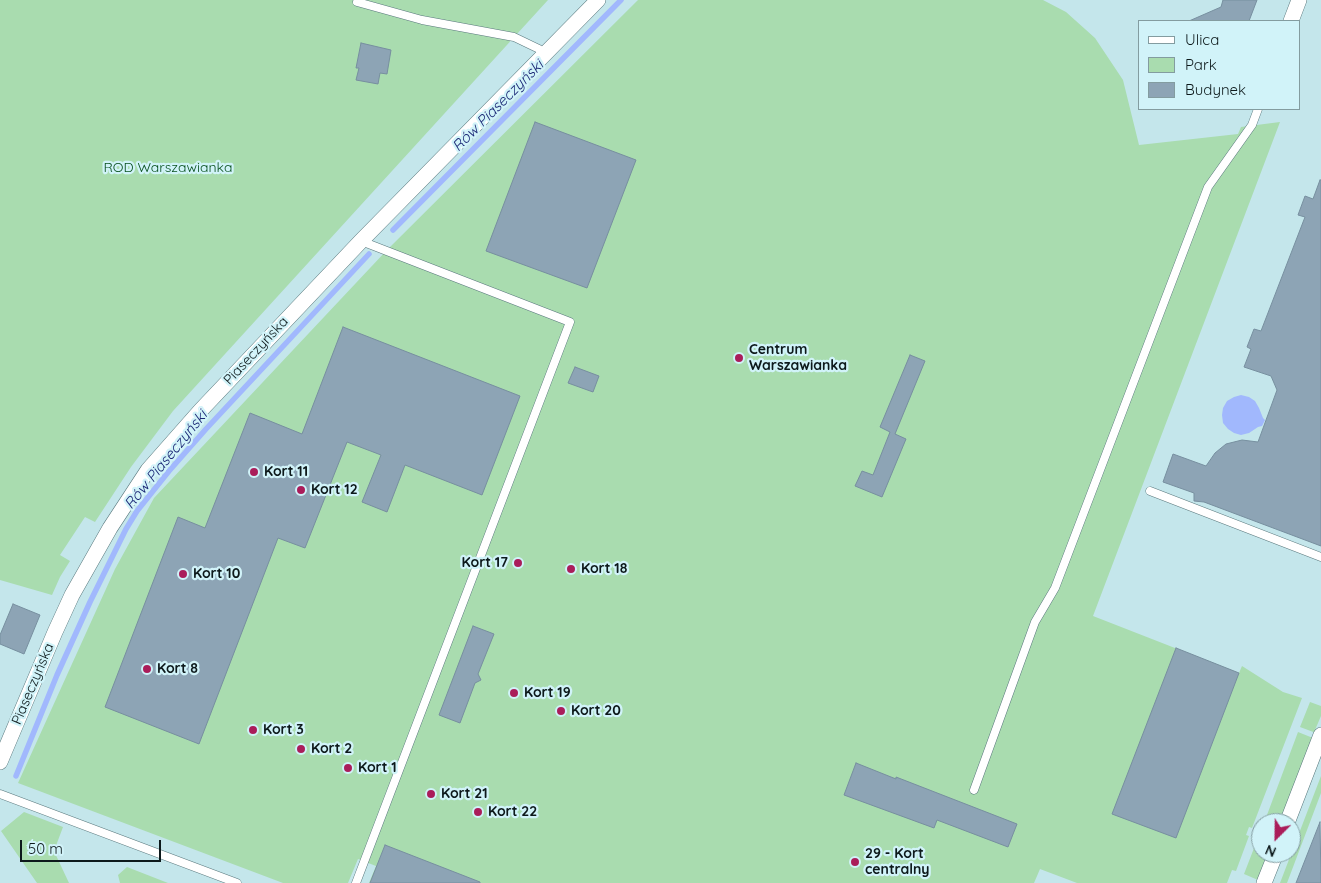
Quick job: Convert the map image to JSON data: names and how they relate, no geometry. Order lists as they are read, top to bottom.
{
  "streets": {
    "street": ["Piaseczyńska"]
  },
  "water": ["Rów Piaseczyński"],
  "parks": ["ROD Warszawianka"],
  "places": [
    "Centrum Warszawianka",
    "Kort 11",
    "Kort 12",
    "Kort 17",
    "Kort 18",
    "Kort 10",
    "Kort 8",
    "Kort 19",
    "Kort 20",
    "Kort 3",
    "Kort 2",
    "Kort 1",
    "Kort 21",
    "Kort 22",
    "29 - Kort centralny"
  ],
  "legend": ["Ulica", "Park", "Budynek"],
  "scale_bar": "50 m",
  "north": "bottom left"
}
